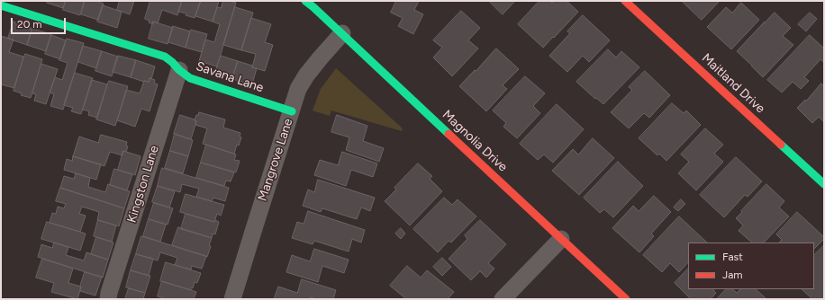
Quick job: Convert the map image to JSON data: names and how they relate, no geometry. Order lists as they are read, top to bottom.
{
  "streets": {
    "street": [
      "Savana Lane",
      "Maitland Drive",
      "Magnolia Drive",
      "Mangrove Lane",
      "Kingston Lane"
    ]
  },
  "crossings": [
    ["Savana Lane", "Mangrove Lane"],
    ["Savana Lane", "Kingston Lane"],
    ["Magnolia Drive", "Mangrove Lane"]
  ],
  "legend": ["Fast", "Jam"],
  "scale_bar": "20 m"
}
